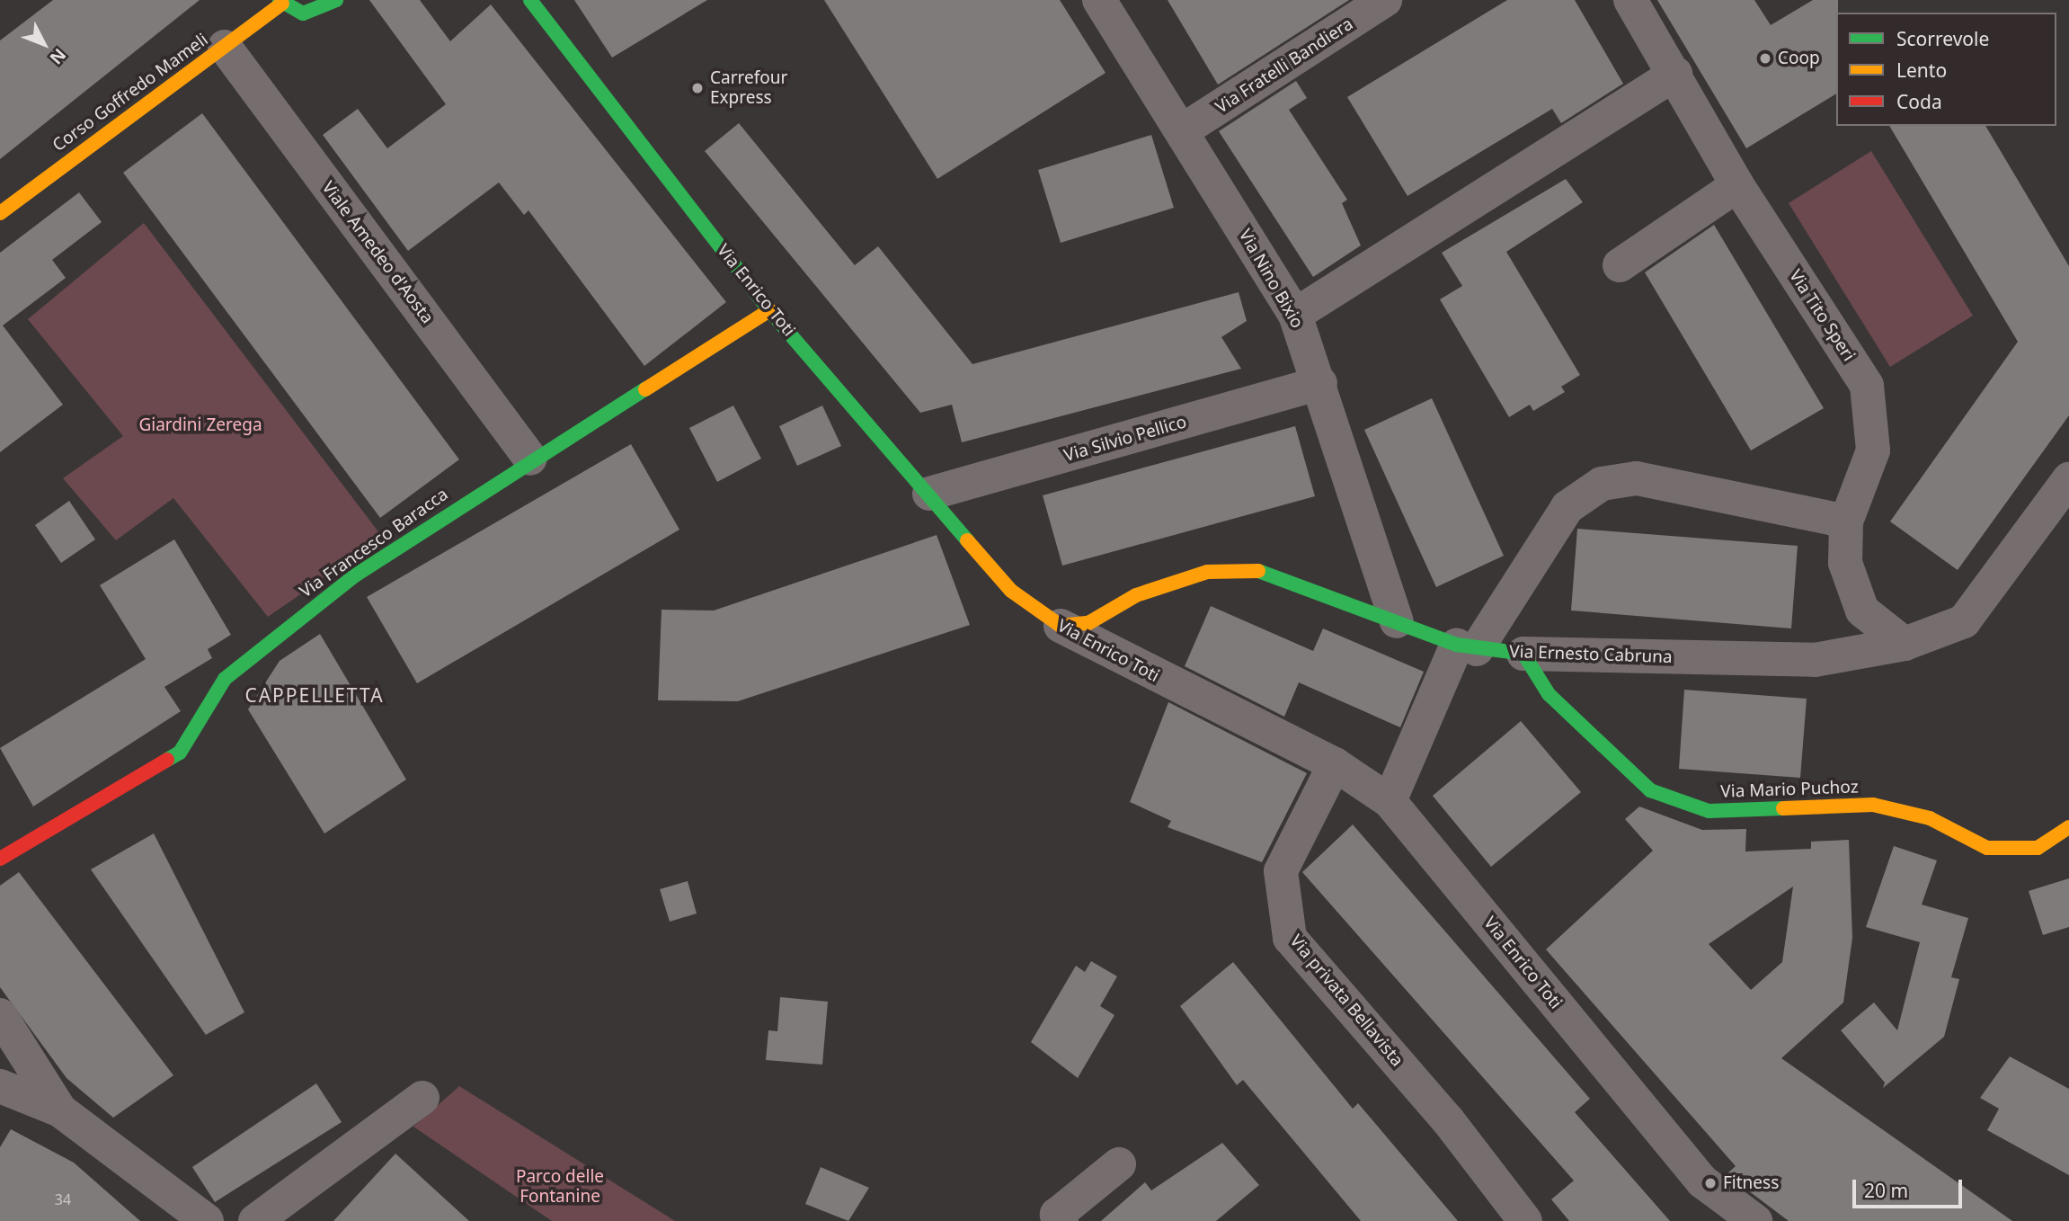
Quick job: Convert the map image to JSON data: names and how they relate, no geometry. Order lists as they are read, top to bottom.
{
  "streets": {
    "street": [
      "Via Fratelli Bandiera",
      "Corso Goffredo Mameli",
      "Viale Amedeo d'Aosta",
      "Via Nino Bixio",
      "Via Enrico Toti",
      "Via Tito Speri",
      "Via Silvio Pellico",
      "Via Francesco Baracca",
      "Via Ernesto Cabruna",
      "Via Mario Puchoz",
      "Via privata Bellavista"
    ]
  },
  "crossings": [
    ["Via Fratelli Bandiera", "Via Nino Bixio"],
    ["Corso Goffredo Mameli", "Viale Amedeo d'Aosta"],
    ["Viale Amedeo d'Aosta", "Via Francesco Baracca"],
    ["Via Nino Bixio", "Via Silvio Pellico"],
    ["Via Nino Bixio", "Via Ernesto Cabruna"],
    ["Via Enrico Toti", "Via Silvio Pellico"],
    ["Via Enrico Toti", "Via Francesco Baracca"],
    ["Via Enrico Toti", "Via Ernesto Cabruna"],
    ["Via Enrico Toti", "Via privata Bellavista"],
    ["Via Tito Speri", "Via Ernesto Cabruna"],
    ["Via Ernesto Cabruna", "Via Mario Puchoz"]
  ],
  "districts": ["CAPPELLETTA"],
  "parks": ["Giardini Zerega", "Parco delle Fontanine"],
  "places": ["Coop", "Carrefour Express", "Fitness"],
  "house_numbers": ["34"],
  "legend": ["Scorrevole", "Lento", "Coda"],
  "scale_bar": "20 m",
  "north": "bottom right"
}
